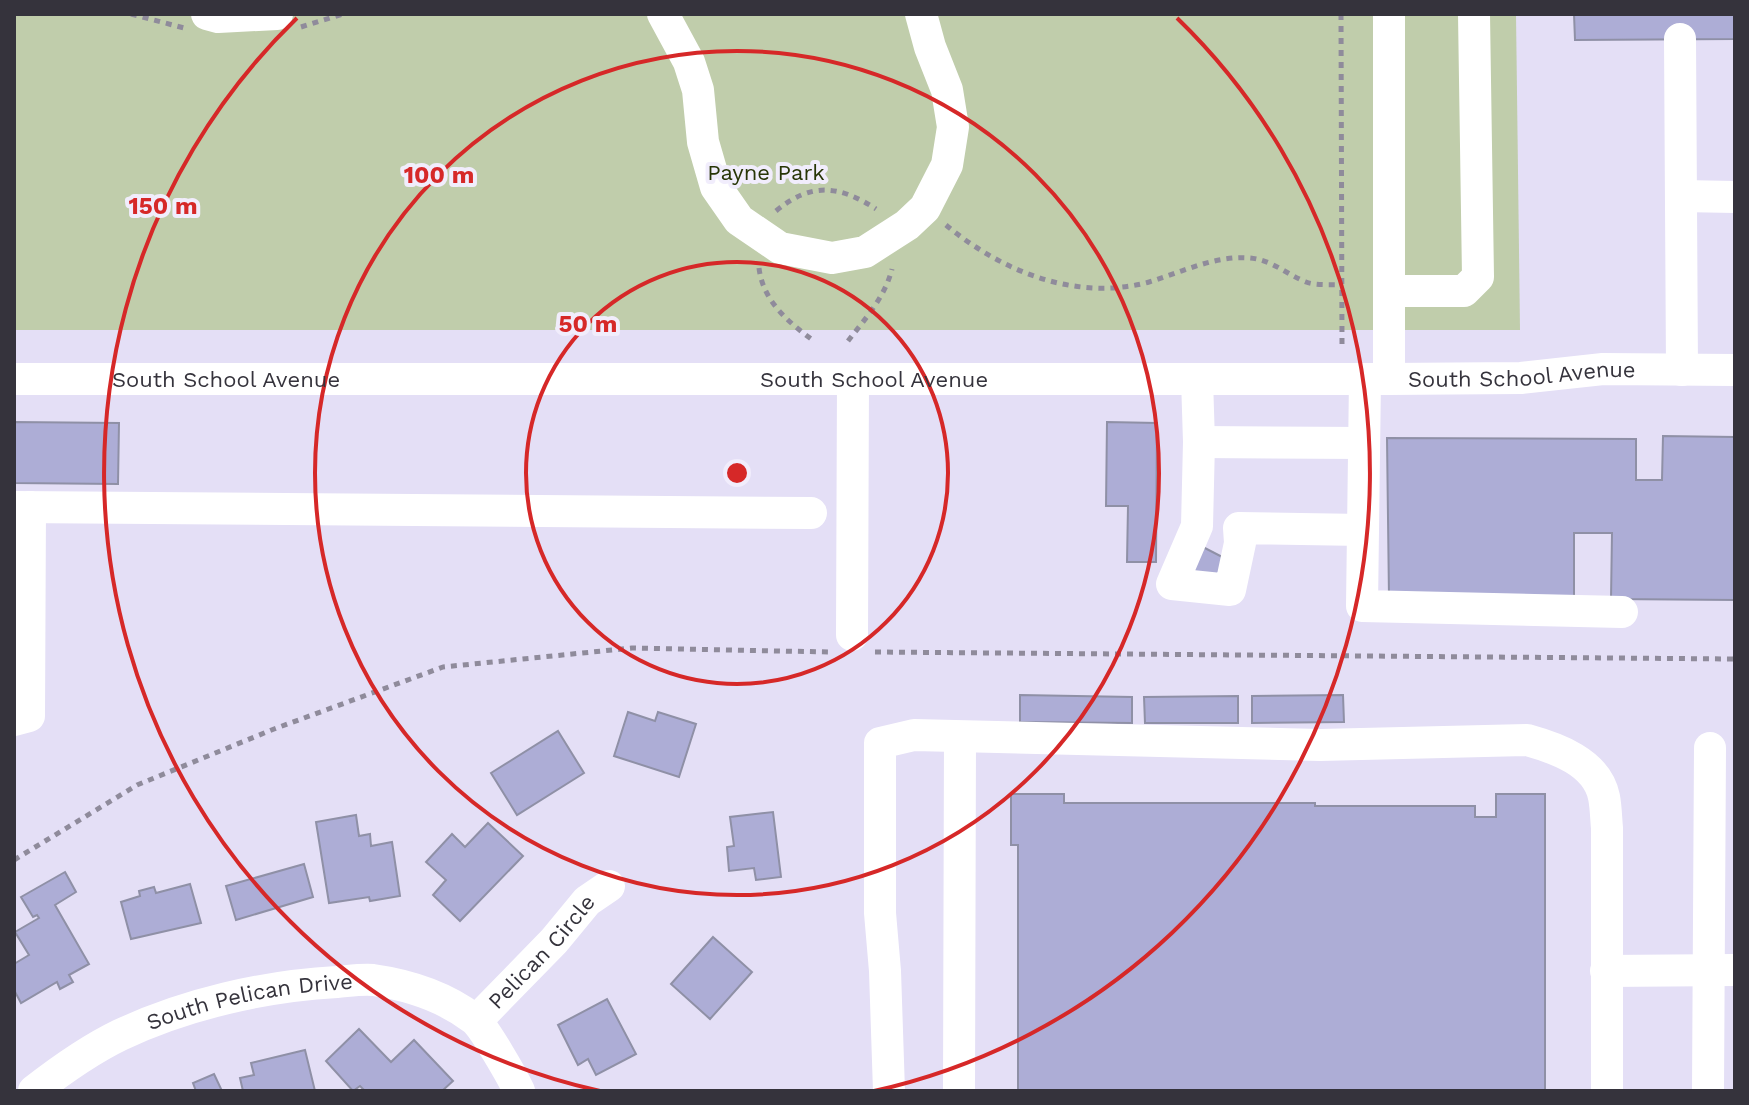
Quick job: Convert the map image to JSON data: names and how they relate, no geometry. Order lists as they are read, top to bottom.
{
  "streets": {
    "street": ["South School Avenue", "Pelican Circle", "South Pelican Drive"]
  },
  "crossings": [
    ["Pelican Circle", "South Pelican Drive"]
  ],
  "parks": ["Payne Park"],
  "rings": ["100 m", "150 m", "50 m"]
}
